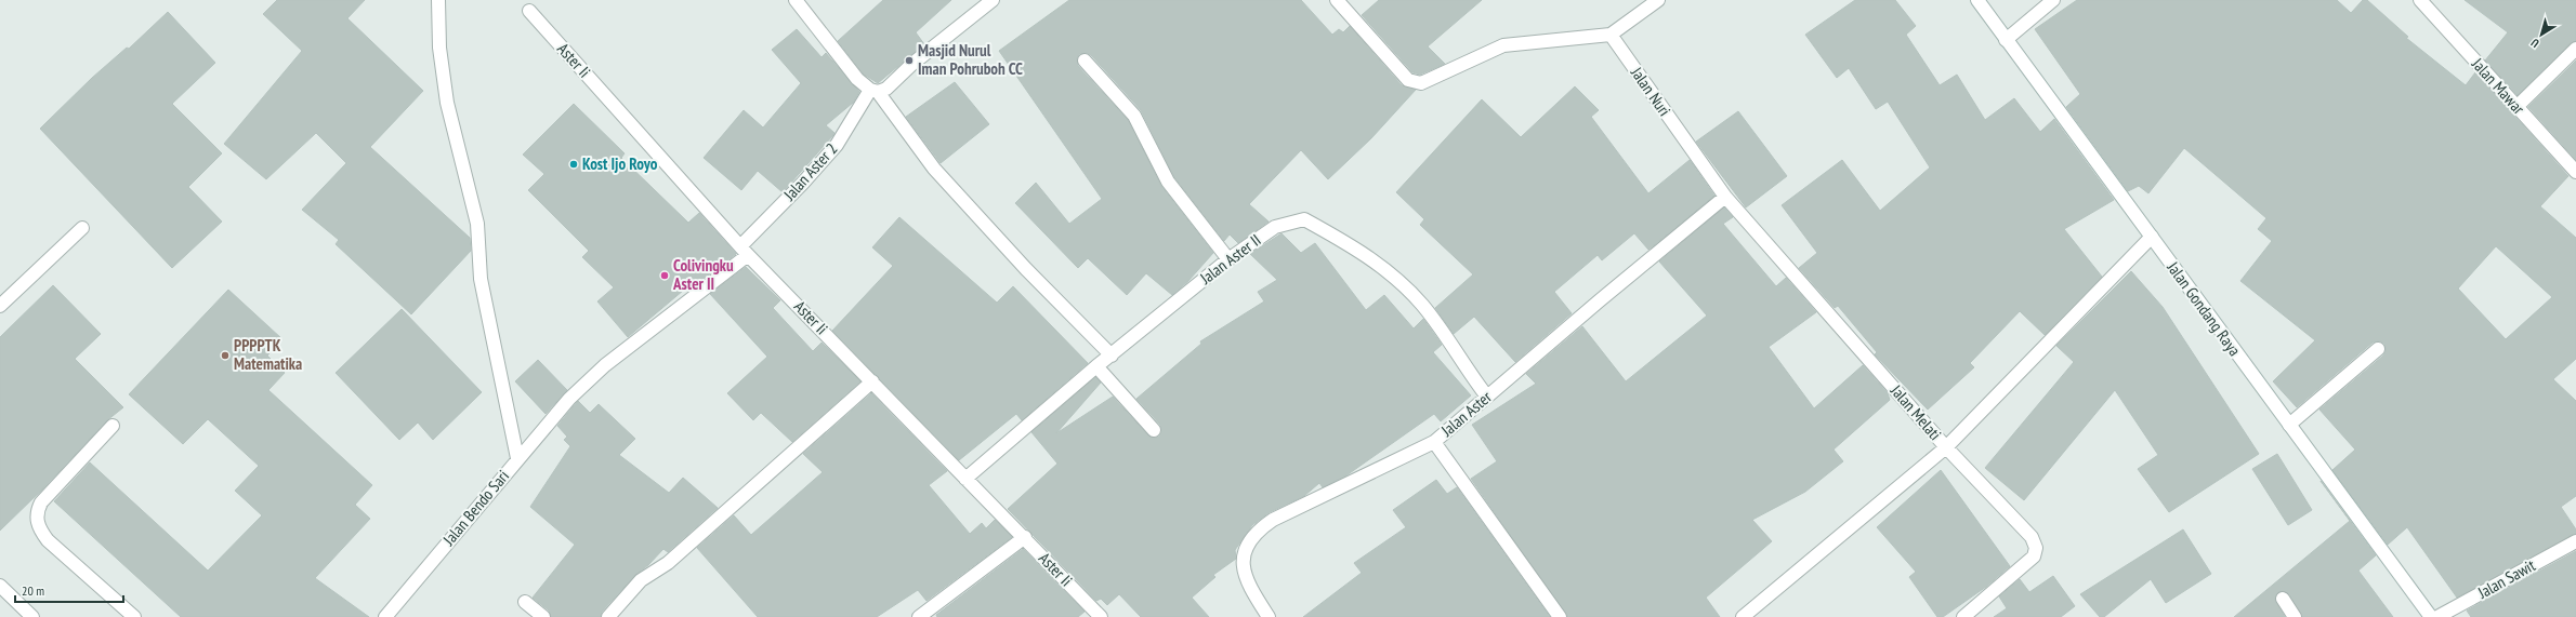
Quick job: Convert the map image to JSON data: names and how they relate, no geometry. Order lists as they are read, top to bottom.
{
  "streets": {
    "street": [
      "Aster Ii",
      "Jalan Mawar",
      "Jalan Nuri",
      "Jalan Aster 2",
      "Jalan Aster II",
      "Jalan Gondang Raya",
      "Jalan Melati",
      "Jalan Aster",
      "Jalan Bendo Sari",
      "Jalan Sawit"
    ]
  },
  "crossings": [
    ["Aster Ii", "Jalan Aster 2"],
    ["Aster Ii", "Jalan Aster II"],
    ["Jalan Nuri", "Jalan Melati"],
    ["Jalan Nuri", "Jalan Aster"],
    ["Jalan Aster 2", "Jalan Bendo Sari"],
    ["Jalan Aster II", "Jalan Aster"],
    ["Jalan Gondang Raya", "Jalan Melati"],
    ["Jalan Melati", "Jalan Aster"]
  ],
  "places": [
    "Masjid Nurul Iman Pohruboh CC",
    "Kost Ijo Royo",
    "Colivingku Aster II",
    "PPPPTK Matematika"
  ],
  "scale_bar": "20 m",
  "north": "bottom left"
}
